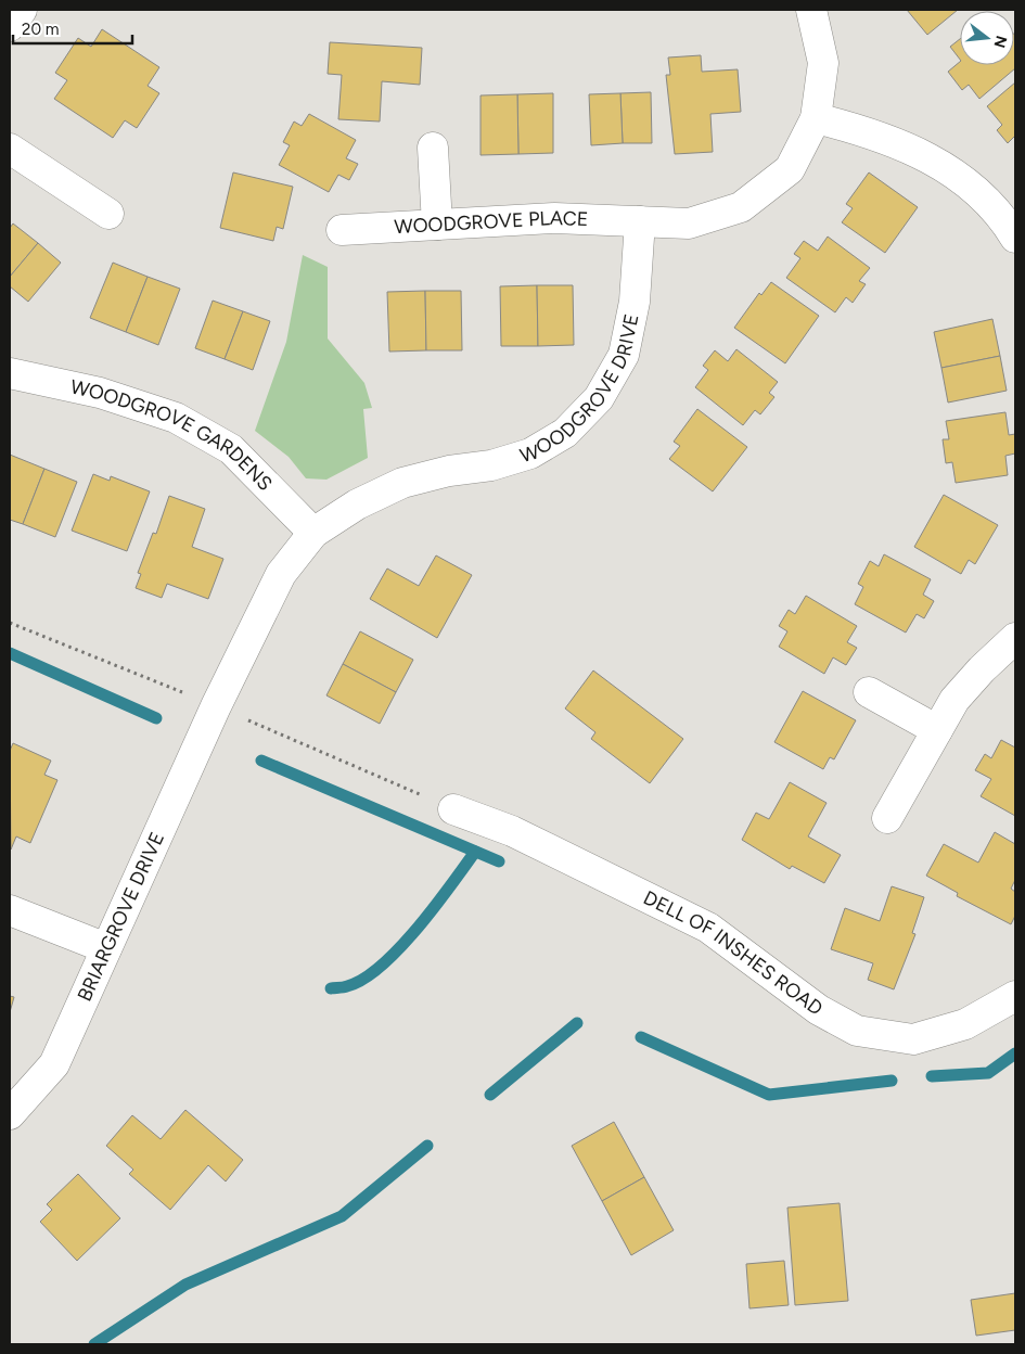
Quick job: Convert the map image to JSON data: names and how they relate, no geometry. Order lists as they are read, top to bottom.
{
  "streets": {
    "street": [
      "WOODGROVE PLACE",
      "WOODGROVE DRIVE",
      "WOODGROVE GARDENS",
      "BRIARGROVE DRIVE",
      "DELL OF INSHES ROAD"
    ]
  },
  "crossings": [
    ["WOODGROVE PLACE", "WOODGROVE DRIVE"],
    ["WOODGROVE DRIVE", "WOODGROVE GARDENS"],
    ["WOODGROVE DRIVE", "BRIARGROVE DRIVE"]
  ],
  "scale_bar": "20 m",
  "north": "right"
}
